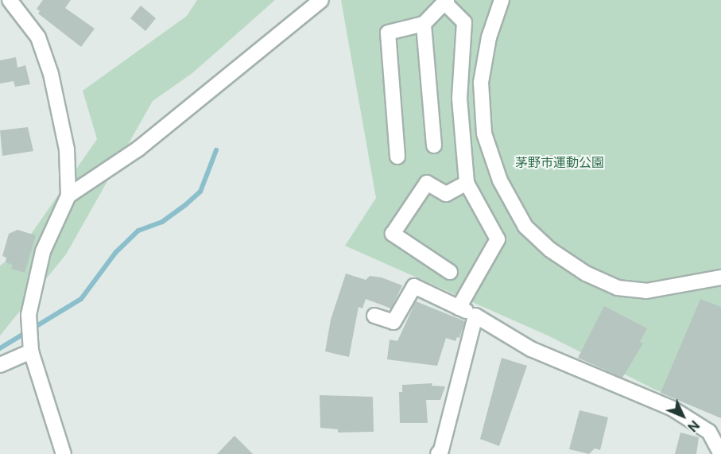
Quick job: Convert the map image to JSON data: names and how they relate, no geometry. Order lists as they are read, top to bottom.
{
  "parks": ["茅野市運動公園"],
  "north": "bottom right"
}
